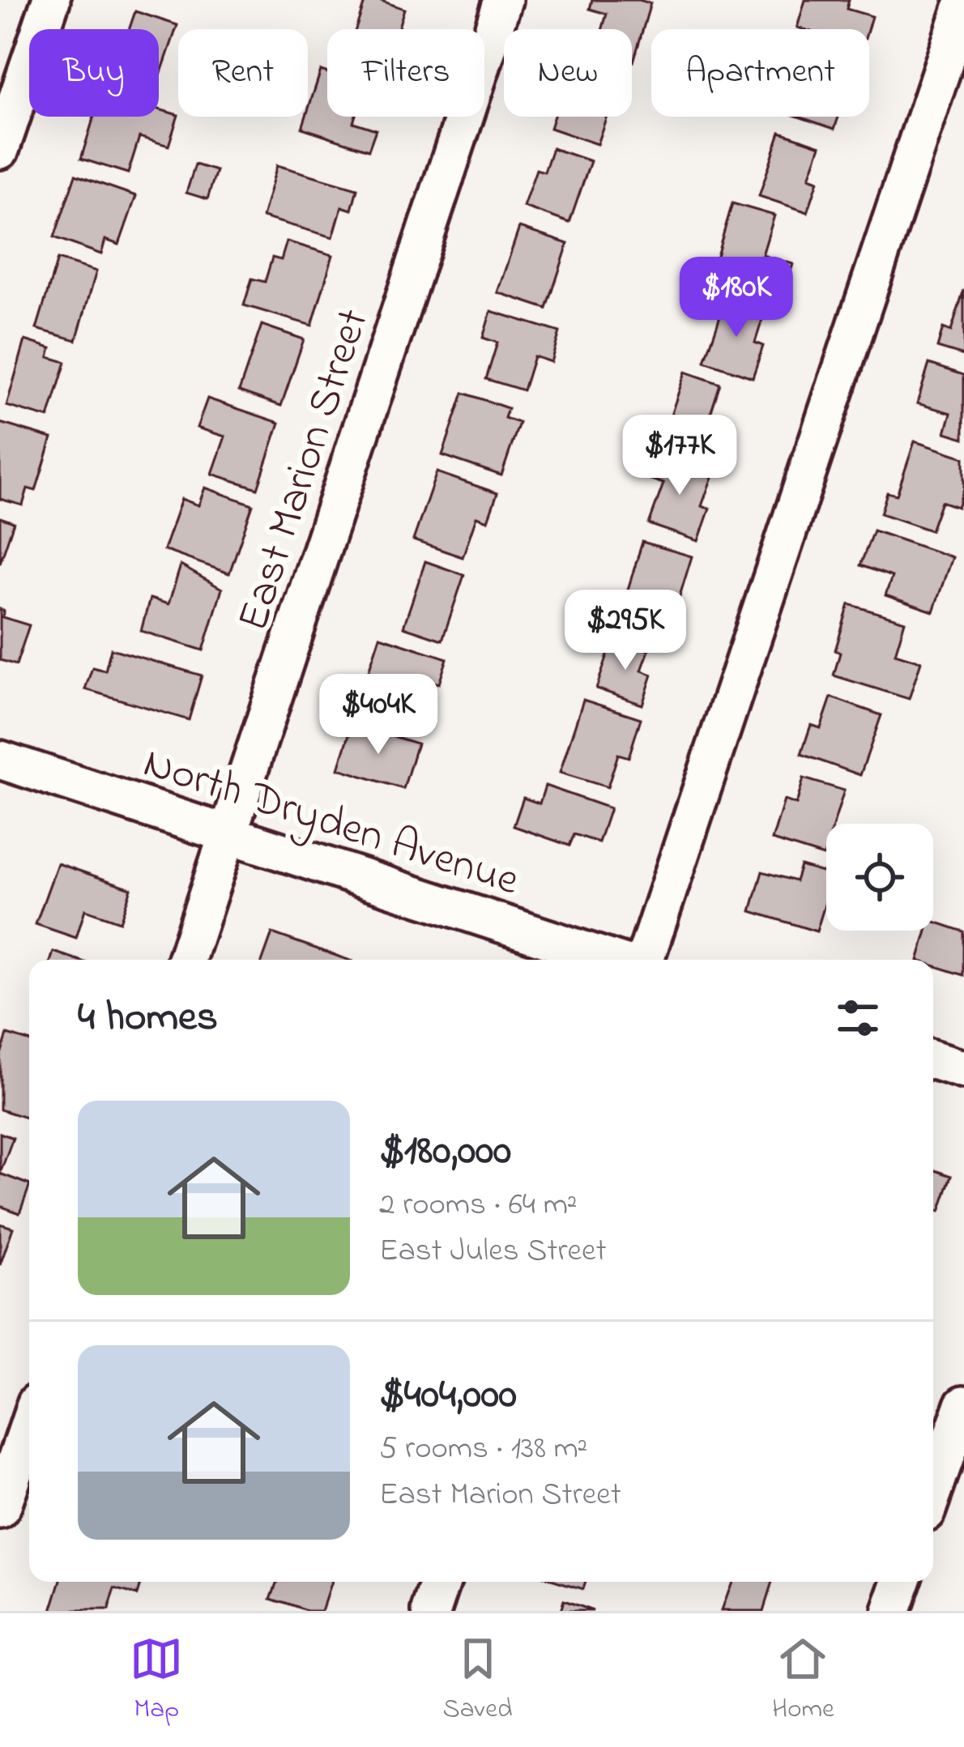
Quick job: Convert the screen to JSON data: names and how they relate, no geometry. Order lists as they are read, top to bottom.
{
  "streets": {
    "street": ["East Marion Street", "North Dryden Avenue"]
  },
  "crossings": [
    ["East Marion Street", "North Dryden Avenue"]
  ],
  "page": {
    "chip": [
      "Buy",
      "Rent",
      "Filters",
      "New",
      "Apartment"
    ],
    "price": [
      "$180K",
      "$177K",
      "$295K",
      "$404K"
    ],
    "heading": "4 homes",
    "list": [
      {
        "name": "$180,000",
        "note": "2 rooms · 64 m² · East Jules Street"
      },
      {
        "name": "$404,000",
        "note": "5 rooms · 138 m² · East Marion Street"
      }
    ],
    "tabs": ["Map", "Saved", "Home"]
  }
}
